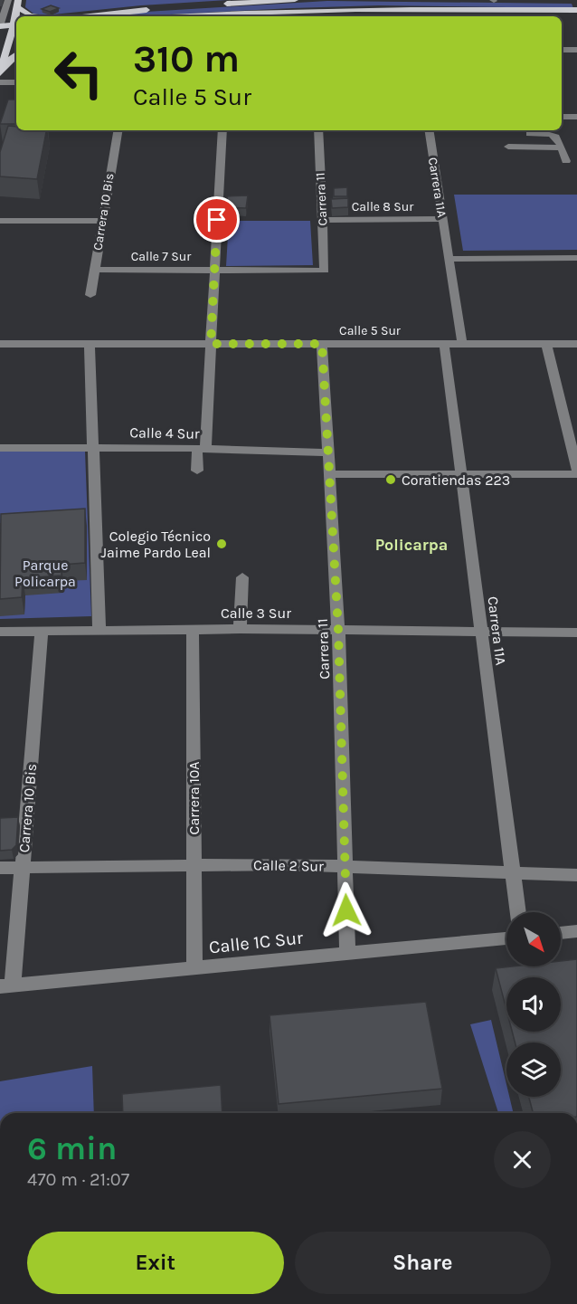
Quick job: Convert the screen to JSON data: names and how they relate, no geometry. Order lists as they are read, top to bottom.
{
  "streets": {
    "street": [
      "Carrera 11A",
      "Carrera 11",
      "Calle 8 Sur",
      "Carrera 10 Bis",
      "Calle 7 Sur",
      "Calle 5 Sur",
      "Calle 4 Sur",
      "Calle 3 Sur",
      "Carrera 10A",
      "Calle 2 Sur",
      "Calle 1C Sur"
    ]
  },
  "crossings": [
    ["Carrera 11A", "Calle 8 Sur"],
    ["Carrera 11A", "Calle 5 Sur"],
    ["Carrera 11A", "Calle 3 Sur"],
    ["Carrera 11A", "Calle 2 Sur"],
    ["Carrera 11", "Calle 8 Sur"],
    ["Carrera 11", "Calle 7 Sur"],
    ["Carrera 11", "Calle 5 Sur"],
    ["Carrera 11", "Calle 4 Sur"],
    ["Carrera 11", "Calle 3 Sur"],
    ["Carrera 11", "Calle 2 Sur"],
    ["Carrera 11", "Calle 1C Sur"],
    ["Carrera 10 Bis", "Calle 7 Sur"],
    ["Carrera 10 Bis", "Calle 3 Sur"],
    ["Carrera 10 Bis", "Calle 2 Sur"],
    ["Carrera 10 Bis", "Calle 1C Sur"],
    ["Calle 3 Sur", "Carrera 10A"],
    ["Carrera 10A", "Calle 2 Sur"],
    ["Carrera 10A", "Calle 1C Sur"]
  ],
  "districts": ["Policarpa"],
  "parks": ["Parque Policarpa"],
  "places": ["Coratiendas 223", "Colegio Técnico Jaime Pardo Leal"],
  "north": "bottom right",
  "page": {
    "turn": ["310 m", "Calle 5 Sur"],
    "heading": ["6 min", "470 m · 21:07"],
    "buttons": ["Exit", "Share"]
  }
}
